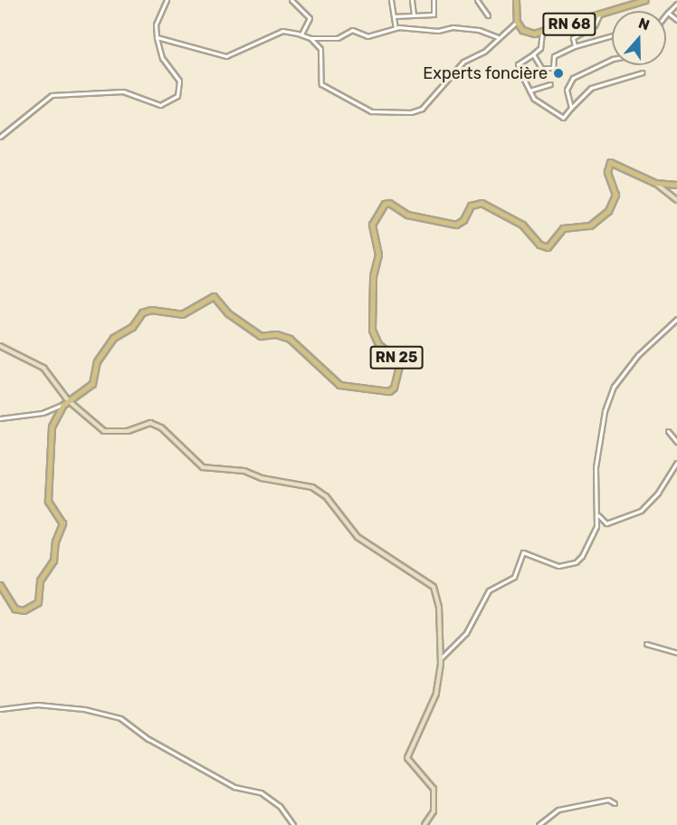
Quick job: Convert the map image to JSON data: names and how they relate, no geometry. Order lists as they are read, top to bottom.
{
  "streets": {
    "main road": ["RN 68", "RN 25"]
  },
  "places": ["Experts foncière"],
  "north": "top"
}
